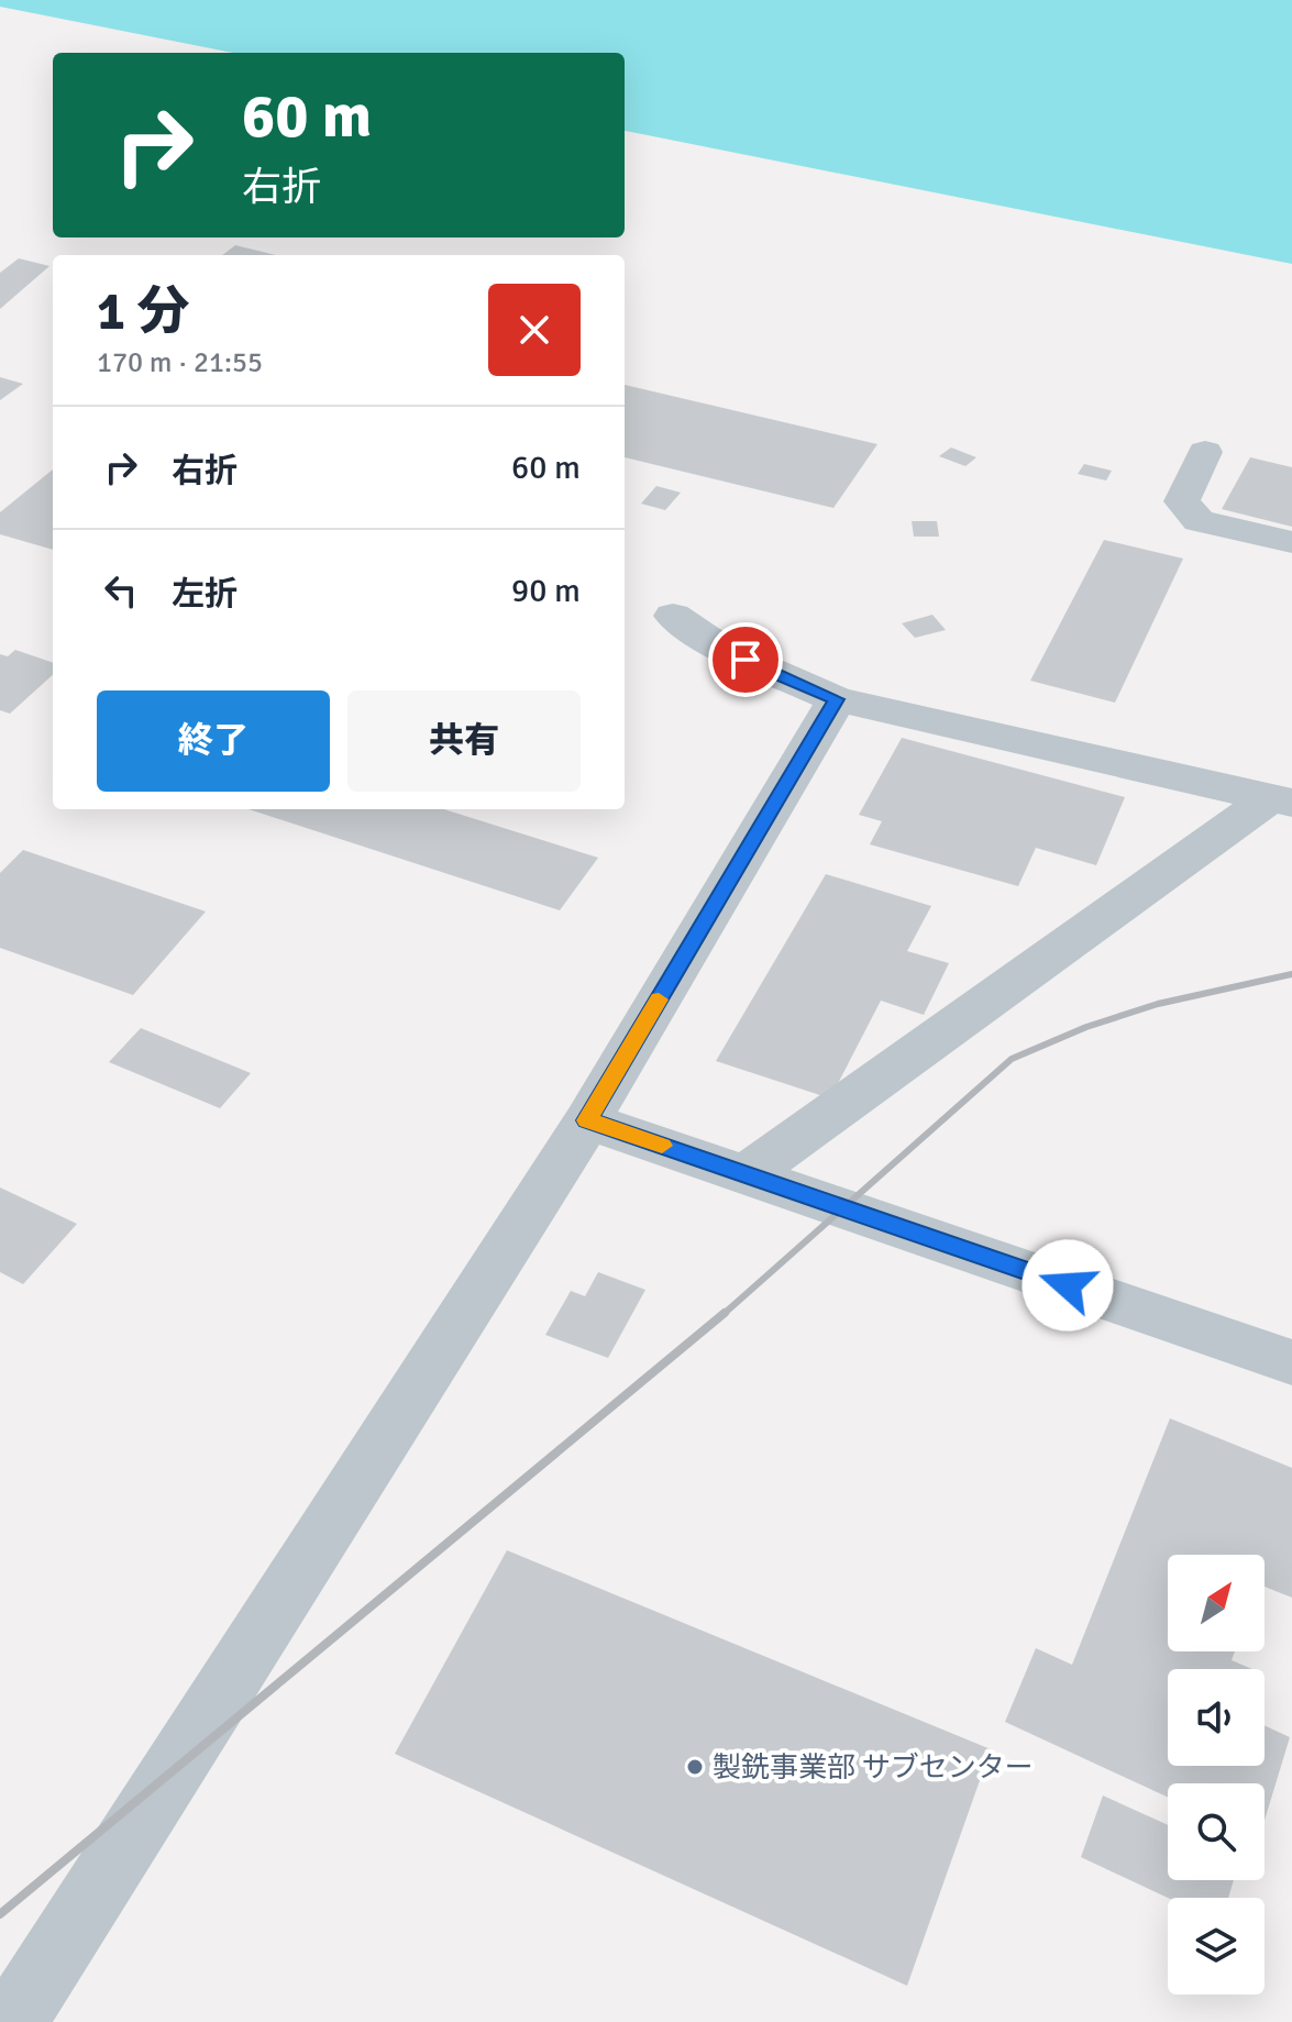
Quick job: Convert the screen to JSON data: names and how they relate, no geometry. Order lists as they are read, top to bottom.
{
  "places": ["製銑事業部 サブセンター"],
  "north": "top right",
  "page": {
    "turn": ["60 m", "右折"],
    "heading": ["1 分", "170 m · 21:55"],
    "list": [
      {
        "name": "右折",
        "value": "60 m"
      },
      {
        "name": "左折",
        "value": "90 m"
      }
    ],
    "buttons": ["終了", "共有"]
  }
}
